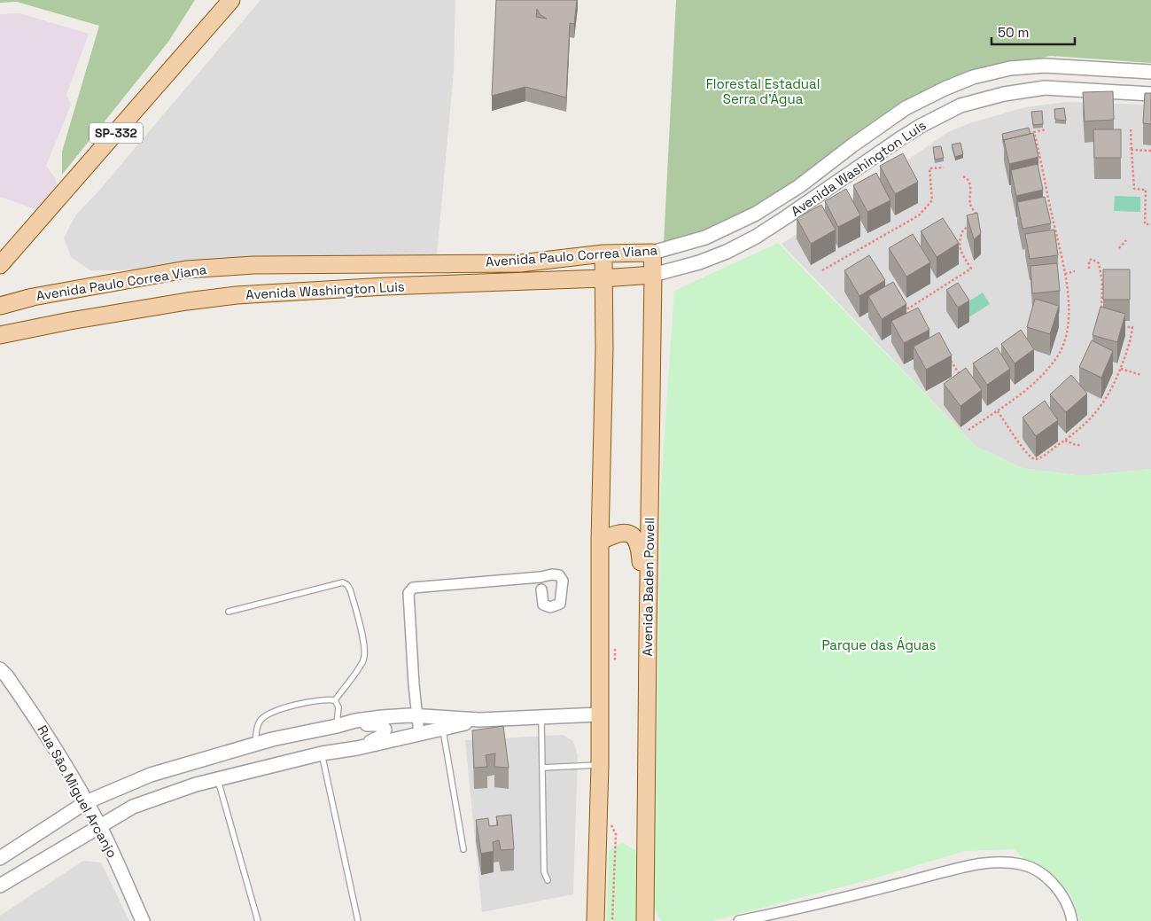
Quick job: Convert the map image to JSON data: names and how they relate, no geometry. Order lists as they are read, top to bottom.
{
  "streets": {
    "main road": [
      "SP-332",
      "Avenida Paulo Correa Viana",
      "Avenida Washington Luis",
      "Avenida Baden Powell"
    ],
    "street": ["Avenida Washington Luís", "Rua São Miguel Arcanjo"]
  },
  "crossings": [
    ["Avenida Washington Luís", "Avenida Washington Luis"],
    ["Avenida Washington Luís", "Avenida Baden Powell"],
    ["Avenida Paulo Correa Viana", "Avenida Baden Powell"],
    ["Avenida Washington Luis", "Avenida Baden Powell"]
  ],
  "parks": ["Florestal Estadual Serra d'Água", "Parque das Águas"],
  "scale_bar": "50 m"
}
